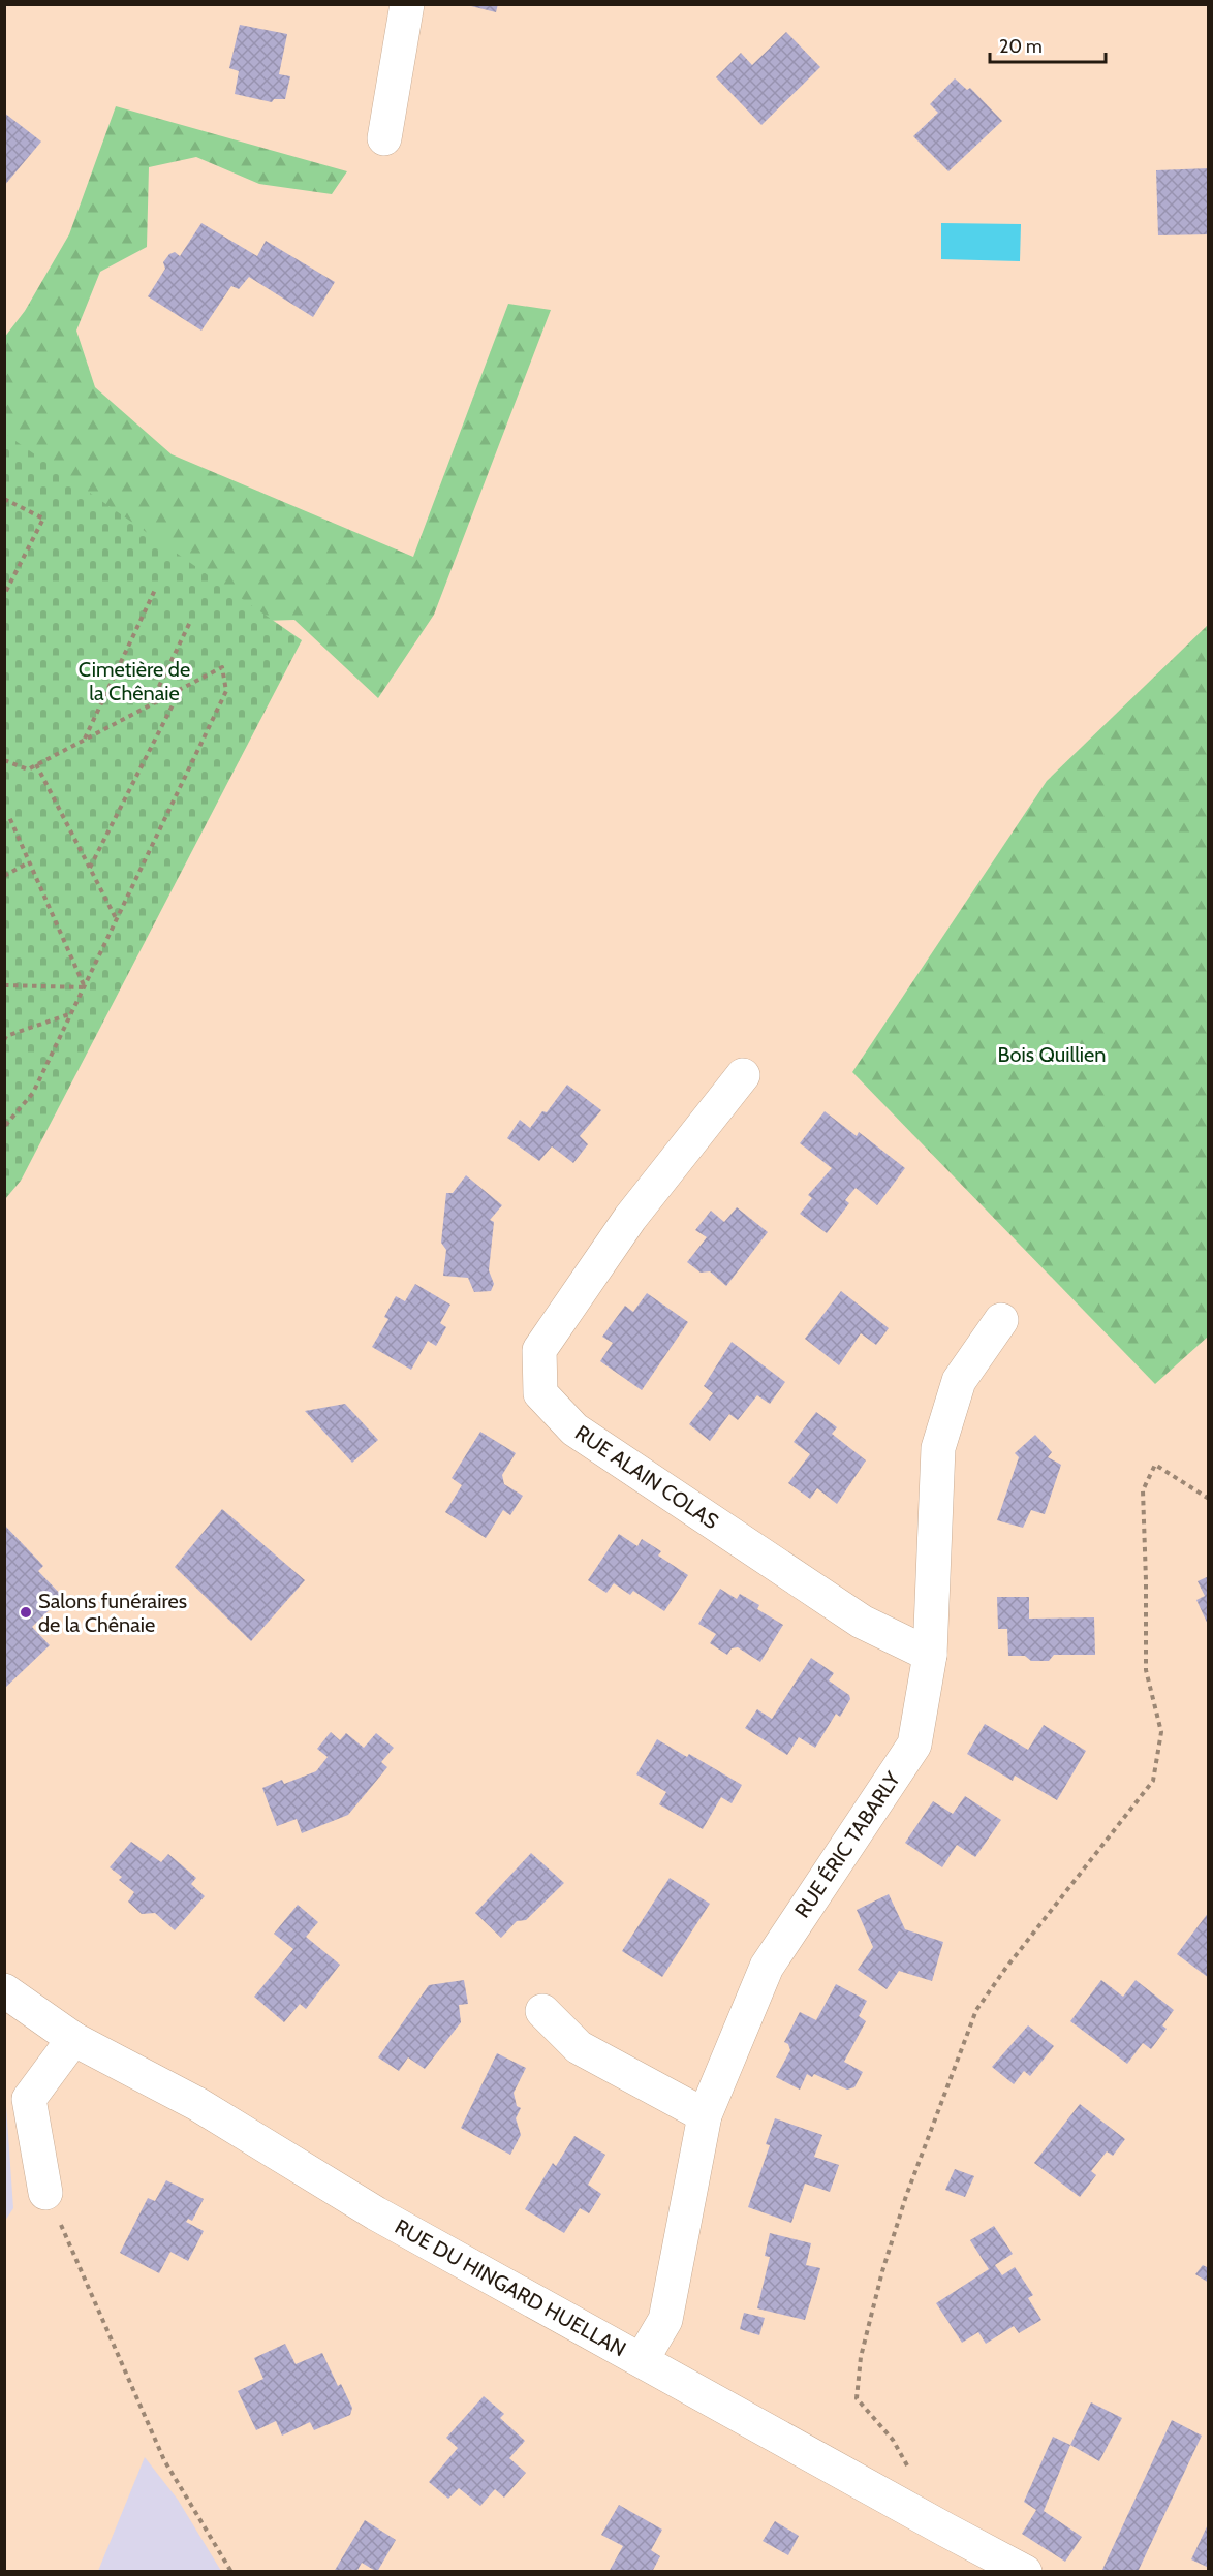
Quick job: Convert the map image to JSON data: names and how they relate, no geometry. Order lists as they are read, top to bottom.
{
  "streets": {
    "street": ["RUE ALAIN COLAS", "RUE ÉRIC TABARLY", "RUE DU HINGARD HUELLAN"]
  },
  "crossings": [
    ["RUE ALAIN COLAS", "RUE ÉRIC TABARLY"],
    ["RUE ÉRIC TABARLY", "RUE DU HINGARD HUELLAN"]
  ],
  "parks": ["Cimetière de la Chênaie", "Bois Quillien"],
  "places": ["Salons funéraires de la Chênaie"],
  "scale_bar": "20 m"
}
